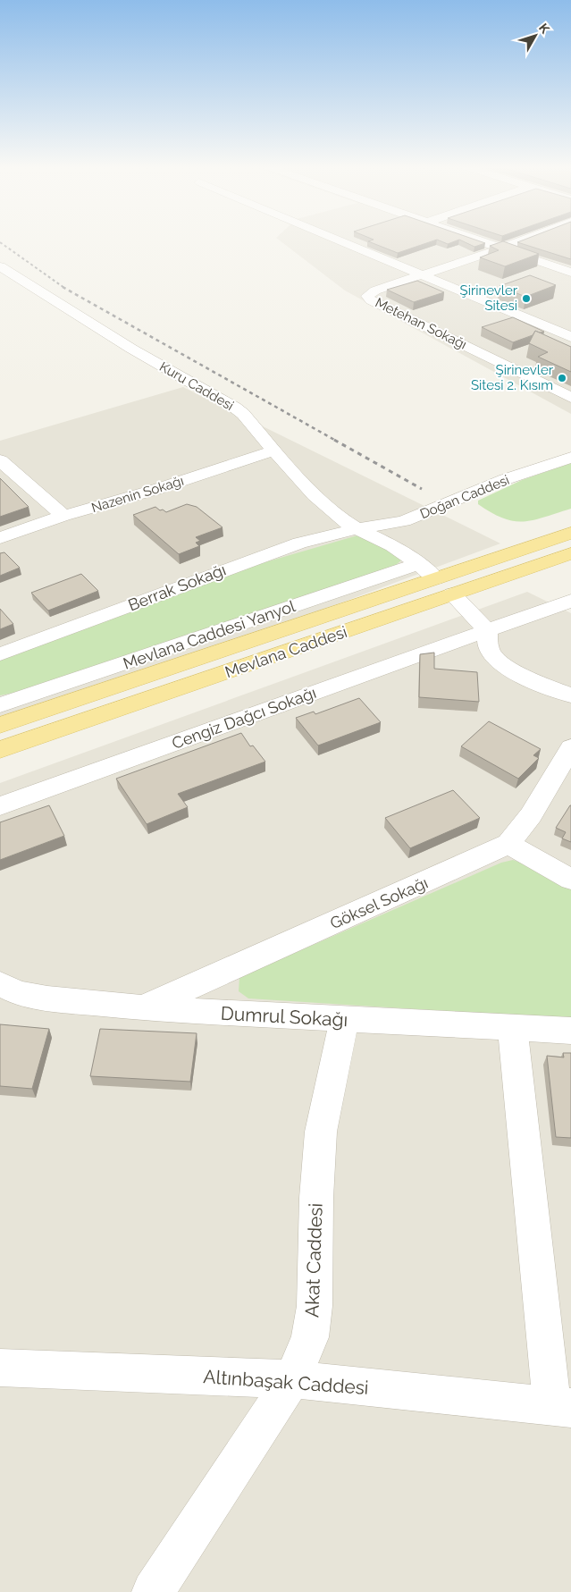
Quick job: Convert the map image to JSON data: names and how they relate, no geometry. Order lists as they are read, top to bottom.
{
  "streets": {
    "main road": ["Mevlana Caddesi"],
    "street": [
      "Metehan Sokağı",
      "Kuru Caddesi",
      "Nazenin Sokağı",
      "Doğan Caddesi",
      "Berrak Sokağı",
      "Mevlana Caddesi Yanyol",
      "Cengiz Dağcı Sokağı",
      "Göksel Sokağı",
      "Dumrul Sokağı",
      "Akat Caddesi",
      "Altınbaşak Caddesi"
    ]
  },
  "crossings": [
    ["Kuru Caddesi", "Nazenin Sokağı"],
    ["Kuru Caddesi", "Doğan Caddesi"],
    ["Kuru Caddesi", "Berrak Sokağı"],
    ["Kuru Caddesi", "Mevlana Caddesi Yanyol"],
    ["Kuru Caddesi", "Mevlana Caddesi"],
    ["Doğan Caddesi", "Berrak Sokağı"],
    ["Göksel Sokağı", "Dumrul Sokağı"],
    ["Dumrul Sokağı", "Akat Caddesi"],
    ["Akat Caddesi", "Altınbaşak Caddesi"]
  ],
  "places": ["Şirinevler Sitesi", "Şirinevler Sitesi 2. Kısım"],
  "north": "top right"
}
